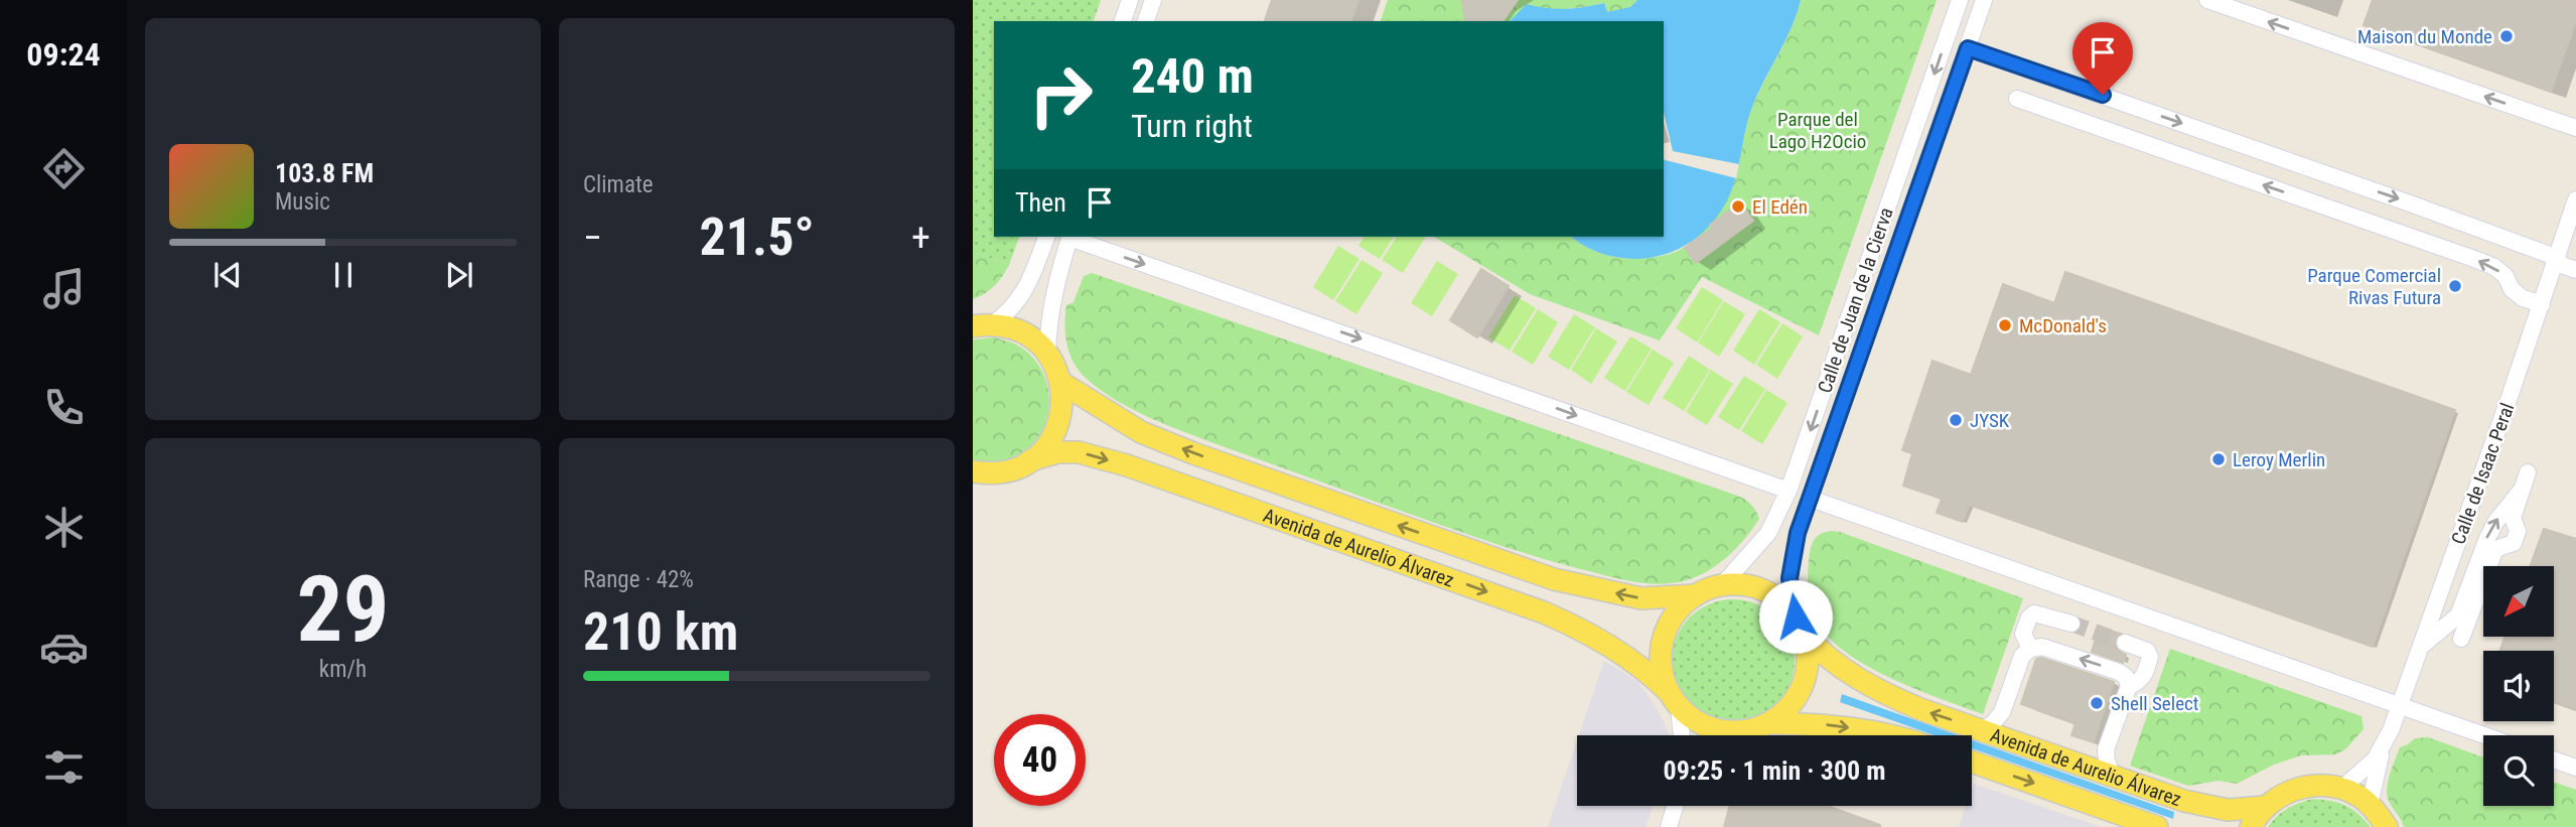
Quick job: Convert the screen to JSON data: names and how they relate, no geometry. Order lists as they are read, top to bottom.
{
  "streets": {
    "main road": ["Avenida de Aurelio Álvarez"],
    "street": ["Calle de Juan de la Cierva", "Calle de Isaac Peral"]
  },
  "crossings": [
    ["Calle de Juan de la Cierva", "Avenida de Aurelio Álvarez"]
  ],
  "parks": ["Parque del Lago H2Ocio"],
  "places": [
    "Maison du Monde",
    "El Edén",
    "Parque Comercial Rivas Futura",
    "McDonald's",
    "JYSK",
    "Leroy Merlin",
    "Shell Select"
  ],
  "north": "bottom left",
  "page": {
    "tabs": "09:24",
    "tile": [
      "Climate",
      ["29", "km/h"],
      ["Range · 42%", "210 km"]
    ],
    "turn": ["240 m", "Turn right"],
    "song": ["103.8 FM", "Music"],
    "then": "Then",
    "heat": ["−", "21.5°", "+"],
    "limit": "40",
    "trip": "09:25 · 1 min · 300 m"
  }
}
